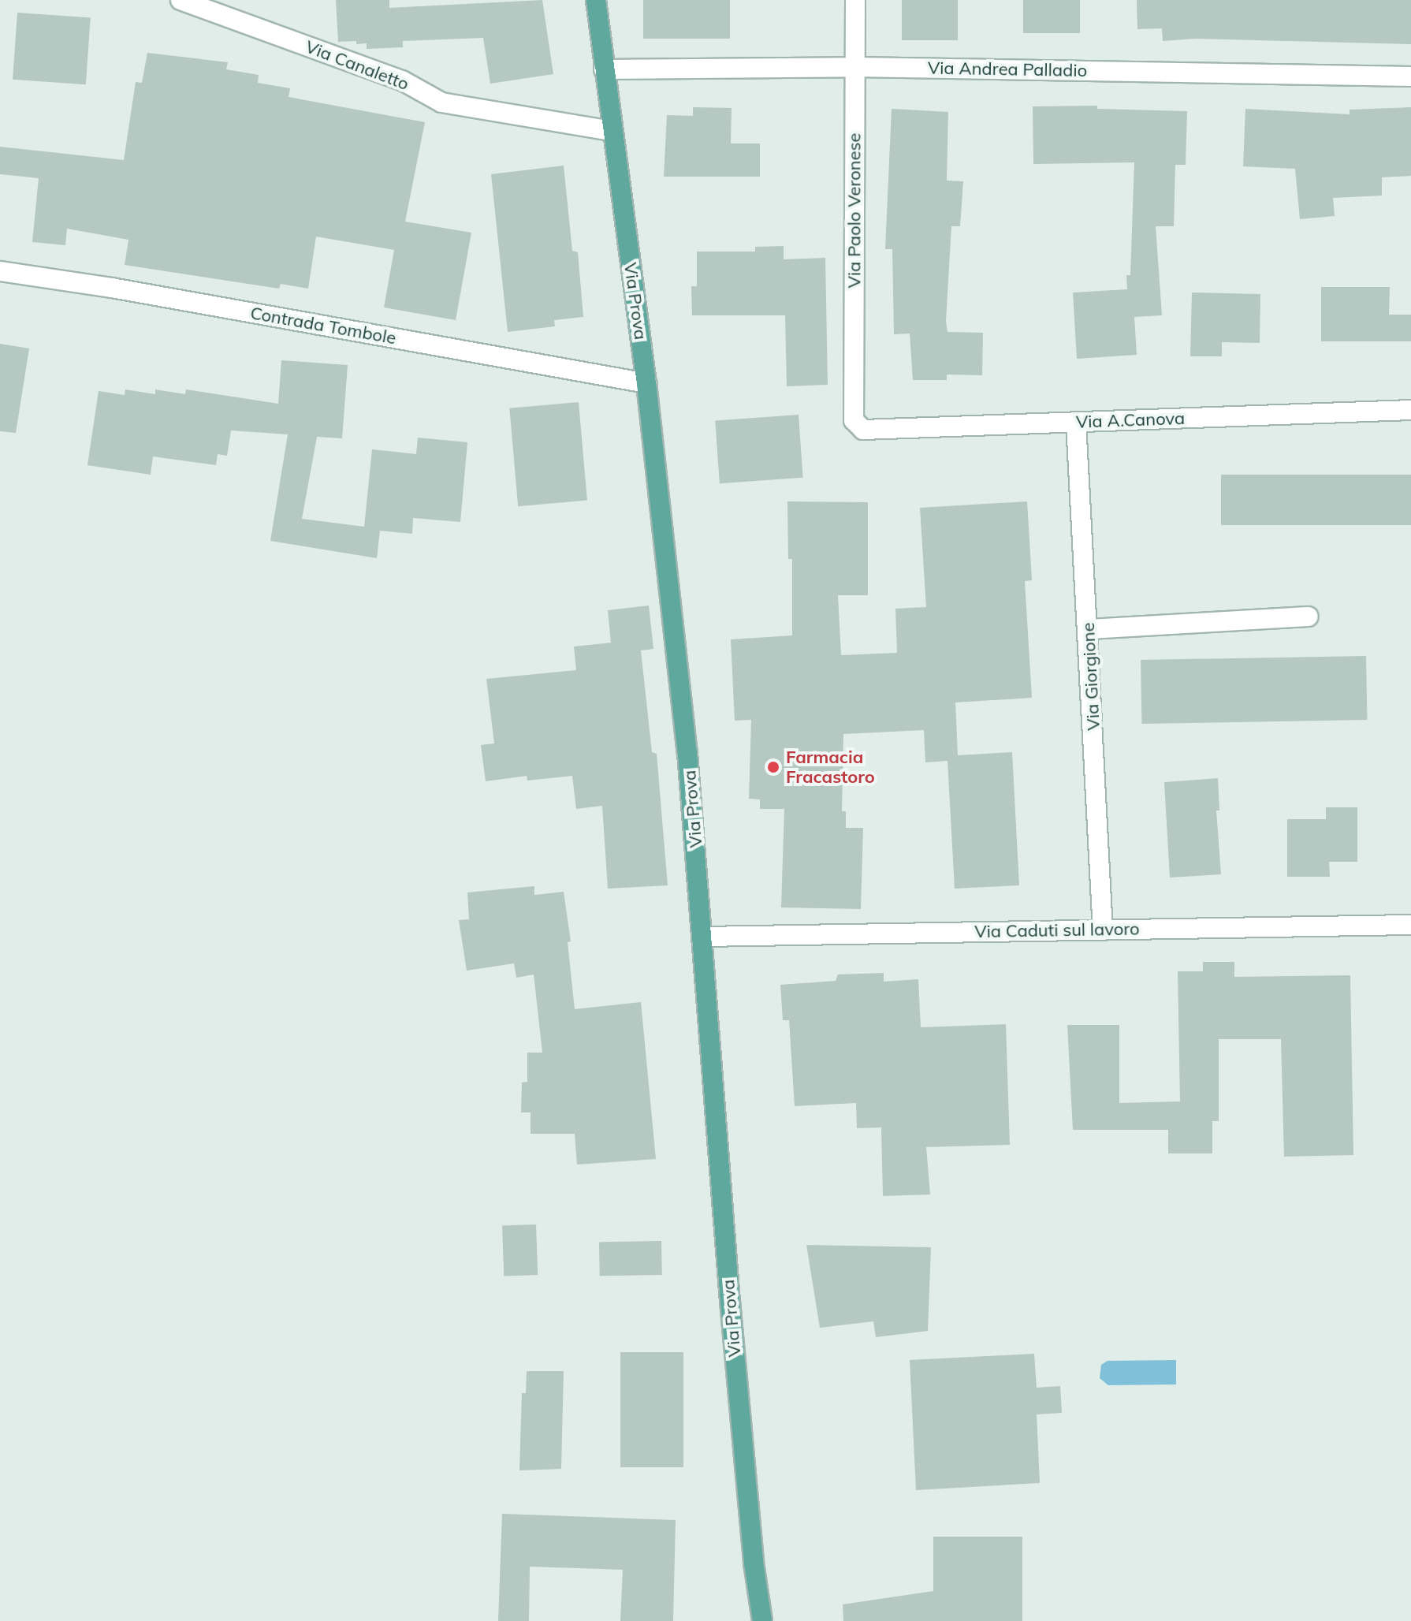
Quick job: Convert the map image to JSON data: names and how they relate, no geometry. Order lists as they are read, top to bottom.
{
  "streets": {
    "main road": ["Via Prova"],
    "street": [
      "Via Canaletto",
      "Via Andrea Palladio",
      "Via Paolo Veronese",
      "Contrada Tombole",
      "Via A.Canova",
      "Via Giorgione",
      "Via Caduti sul lavoro"
    ]
  },
  "crossings": [
    ["Via Canaletto", "Via Prova"],
    ["Via Andrea Palladio", "Via Paolo Veronese"],
    ["Via Andrea Palladio", "Via Prova"],
    ["Via Paolo Veronese", "Via A.Canova"],
    ["Via Prova", "Contrada Tombole"],
    ["Via Prova", "Via Caduti sul lavoro"],
    ["Via A.Canova", "Via Giorgione"],
    ["Via Giorgione", "Via Caduti sul lavoro"]
  ],
  "places": ["Farmacia Fracastoro"]
}
